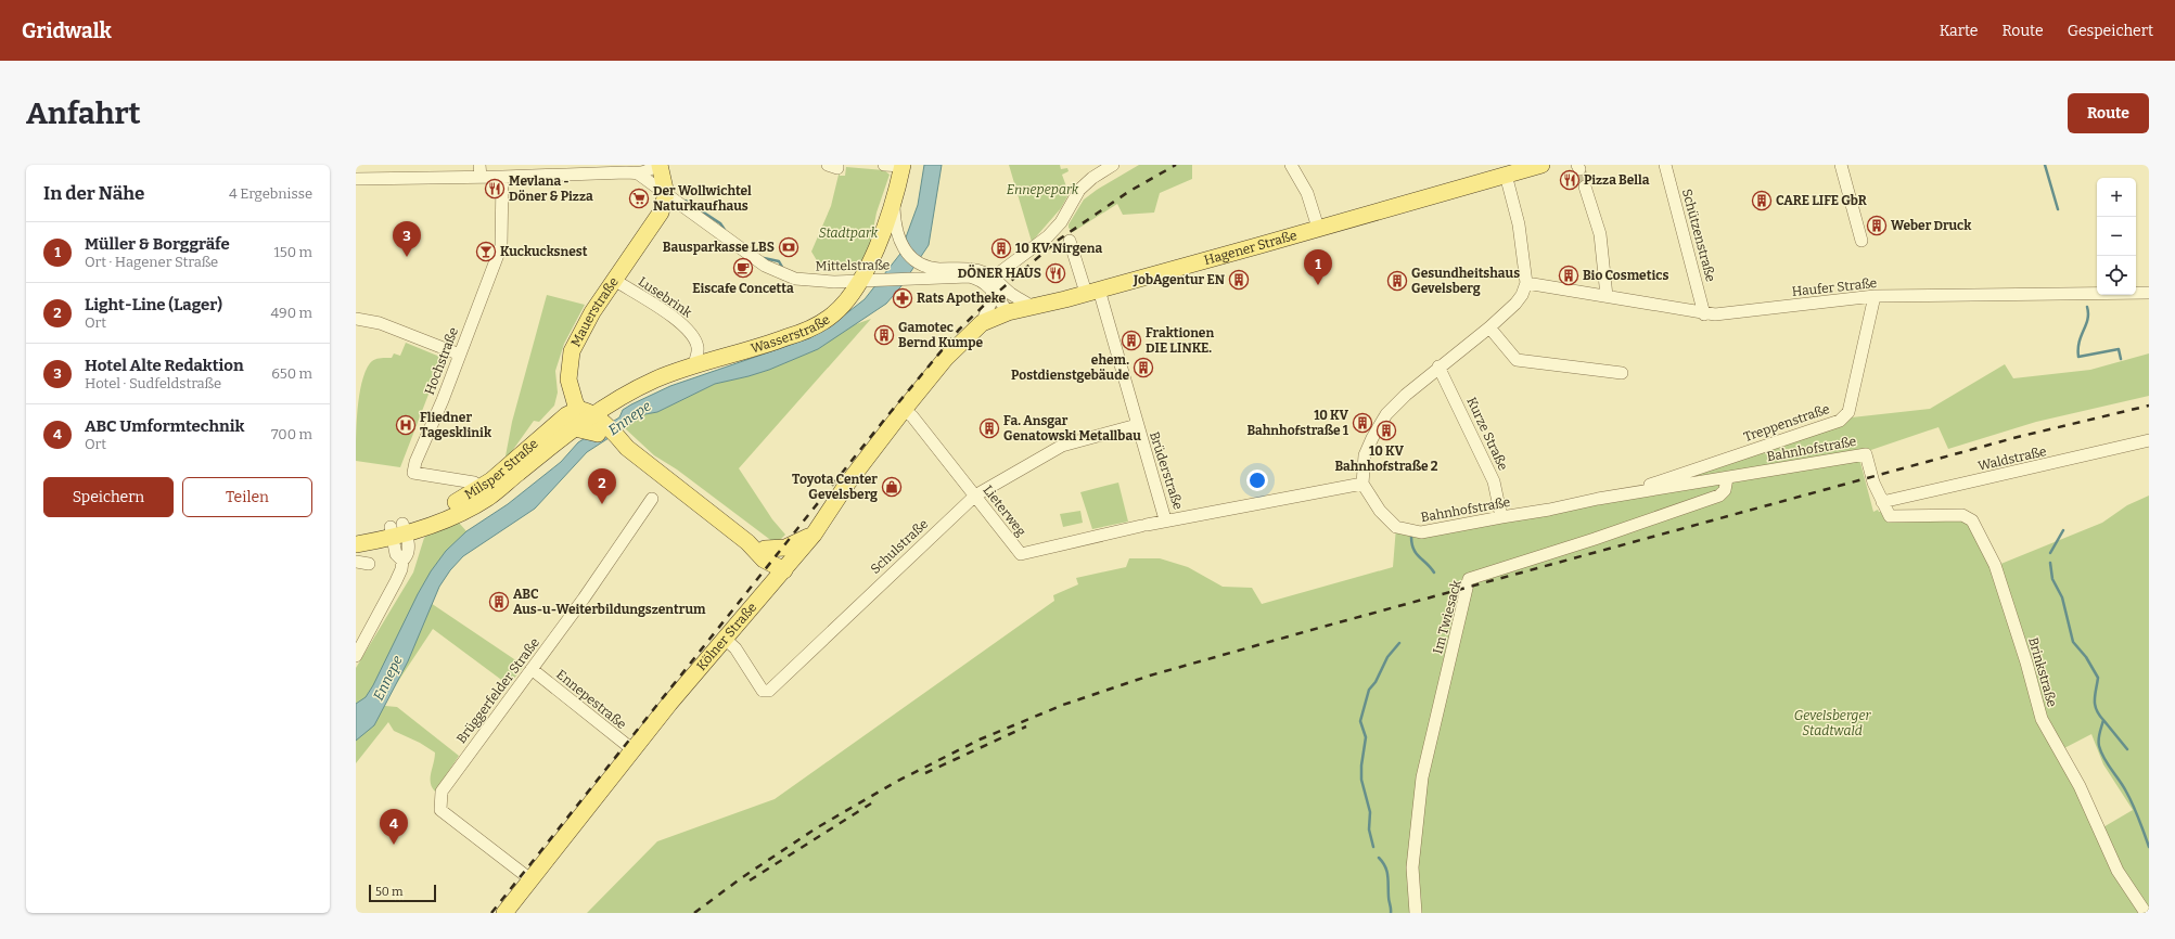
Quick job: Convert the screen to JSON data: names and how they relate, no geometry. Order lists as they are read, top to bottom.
{
  "streets": {
    "main road": [
      "Hagener Straße",
      "Mauerstraße",
      "Wasserstraße",
      "Milsper Straße",
      "Kölner Straße"
    ],
    "street": [
      "Schützenstraße",
      "Mittelstraße",
      "Haufer Straße",
      "Lusebrink",
      "Hochstraße",
      "Treppenstraße",
      "Kurze Straße",
      "Bahnhofstraße",
      "Waldstraße",
      "Brüderstraße",
      "Lieterweg",
      "Schulstraße",
      "Im Twiesack",
      "Brinkstraße",
      "Brüggerfelder Straße",
      "Ennepestraße"
    ]
  },
  "crossings": [
    ["Schützenstraße", "Haufer Straße"],
    ["Hagener Straße", "Brüderstraße"],
    ["Hagener Straße", "Kölner Straße"],
    ["Mittelstraße", "Mauerstraße"],
    ["Mittelstraße", "Wasserstraße"],
    ["Haufer Straße", "Treppenstraße"],
    ["Lusebrink", "Mauerstraße"],
    ["Lusebrink", "Wasserstraße"],
    ["Mauerstraße", "Wasserstraße"],
    ["Mauerstraße", "Milsper Straße"],
    ["Wasserstraße", "Milsper Straße"],
    ["Hochstraße", "Milsper Straße"],
    ["Treppenstraße", "Bahnhofstraße"],
    ["Kurze Straße", "Bahnhofstraße"],
    ["Bahnhofstraße", "Waldstraße"],
    ["Bahnhofstraße", "Brüderstraße"],
    ["Bahnhofstraße", "Im Twiesack"],
    ["Bahnhofstraße", "Brinkstraße"],
    ["Waldstraße", "Brinkstraße"],
    ["Brüderstraße", "Lieterweg"],
    ["Brüderstraße", "Schulstraße"],
    ["Lieterweg", "Schulstraße"],
    ["Lieterweg", "Kölner Straße"],
    ["Schulstraße", "Kölner Straße"],
    ["Kölner Straße", "Brüggerfelder Straße"],
    ["Kölner Straße", "Ennepestraße"],
    ["Brüggerfelder Straße", "Ennepestraße"]
  ],
  "water": ["Ennepe"],
  "parks": ["Ennepepark", "Stadtpark", "Gevelsberger Stadtwald"],
  "places": {
    "restaurant": ["Pizza Bella", "Mevlana - Döner & Pizza", "DÖNER HAUS"],
    "supermarket": ["Der Wollwichtel Naturkaufhaus"],
    "building": [
      "CARE LIFE GbR",
      "Weber Druck",
      "10 KV Nirgena",
      "Bio Cosmetics",
      "JobAgentur EN",
      "Gesundheitshaus Gevelsberg",
      "Gamotec Bernd Kumpe",
      "Fraktionen DIE LINKE.",
      "ehem. Postdienstgebäude",
      "10 KV Bahnhofstraße 1",
      "Fa. Ansgar Genatowski Metallbau",
      "10 KV Bahnhofstraße 2",
      "ABC Aus-u-Weiterbildungszentrum"
    ],
    "bank": ["Bausparkasse LBS"],
    "bar": ["Kuckucksnest"],
    "cafe": ["Eiscafe Concetta"],
    "pharmacy": ["Rats Apotheke"],
    "hospital": ["Fliedner Tagesklinik"],
    "shop": ["Toyota Center Gevelsberg"]
  },
  "scale_bar": "50 m",
  "page": {
    "header": "Gridwalk",
    "nav": ["Karte", "Route", "Gespeichert"],
    "buttons": [
      "Route",
      ["Speichern", "Teilen"]
    ],
    "title": "Anfahrt",
    "heading": ["In der Nähe", "4 Ergebnisse"],
    "map_buttons": ["+", "−"],
    "list": [
      {
        "mark": "1",
        "name": "Müller & Borggräfe",
        "note": "Ort · Hagener Straße",
        "value": "150 m"
      },
      {
        "mark": "2",
        "name": "Light-Line (Lager)",
        "note": "Ort",
        "value": "490 m"
      },
      {
        "mark": "3",
        "name": "Hotel Alte Redaktion",
        "note": "Hotel · Sudfeldstraße",
        "value": "650 m"
      },
      {
        "mark": "4",
        "name": "ABC Umformtechnik",
        "note": "Ort",
        "value": "700 m"
      }
    ],
    "pins": [
      "3",
      "1",
      "2",
      "4"
    ],
    "scale": "50 m"
  }
}
